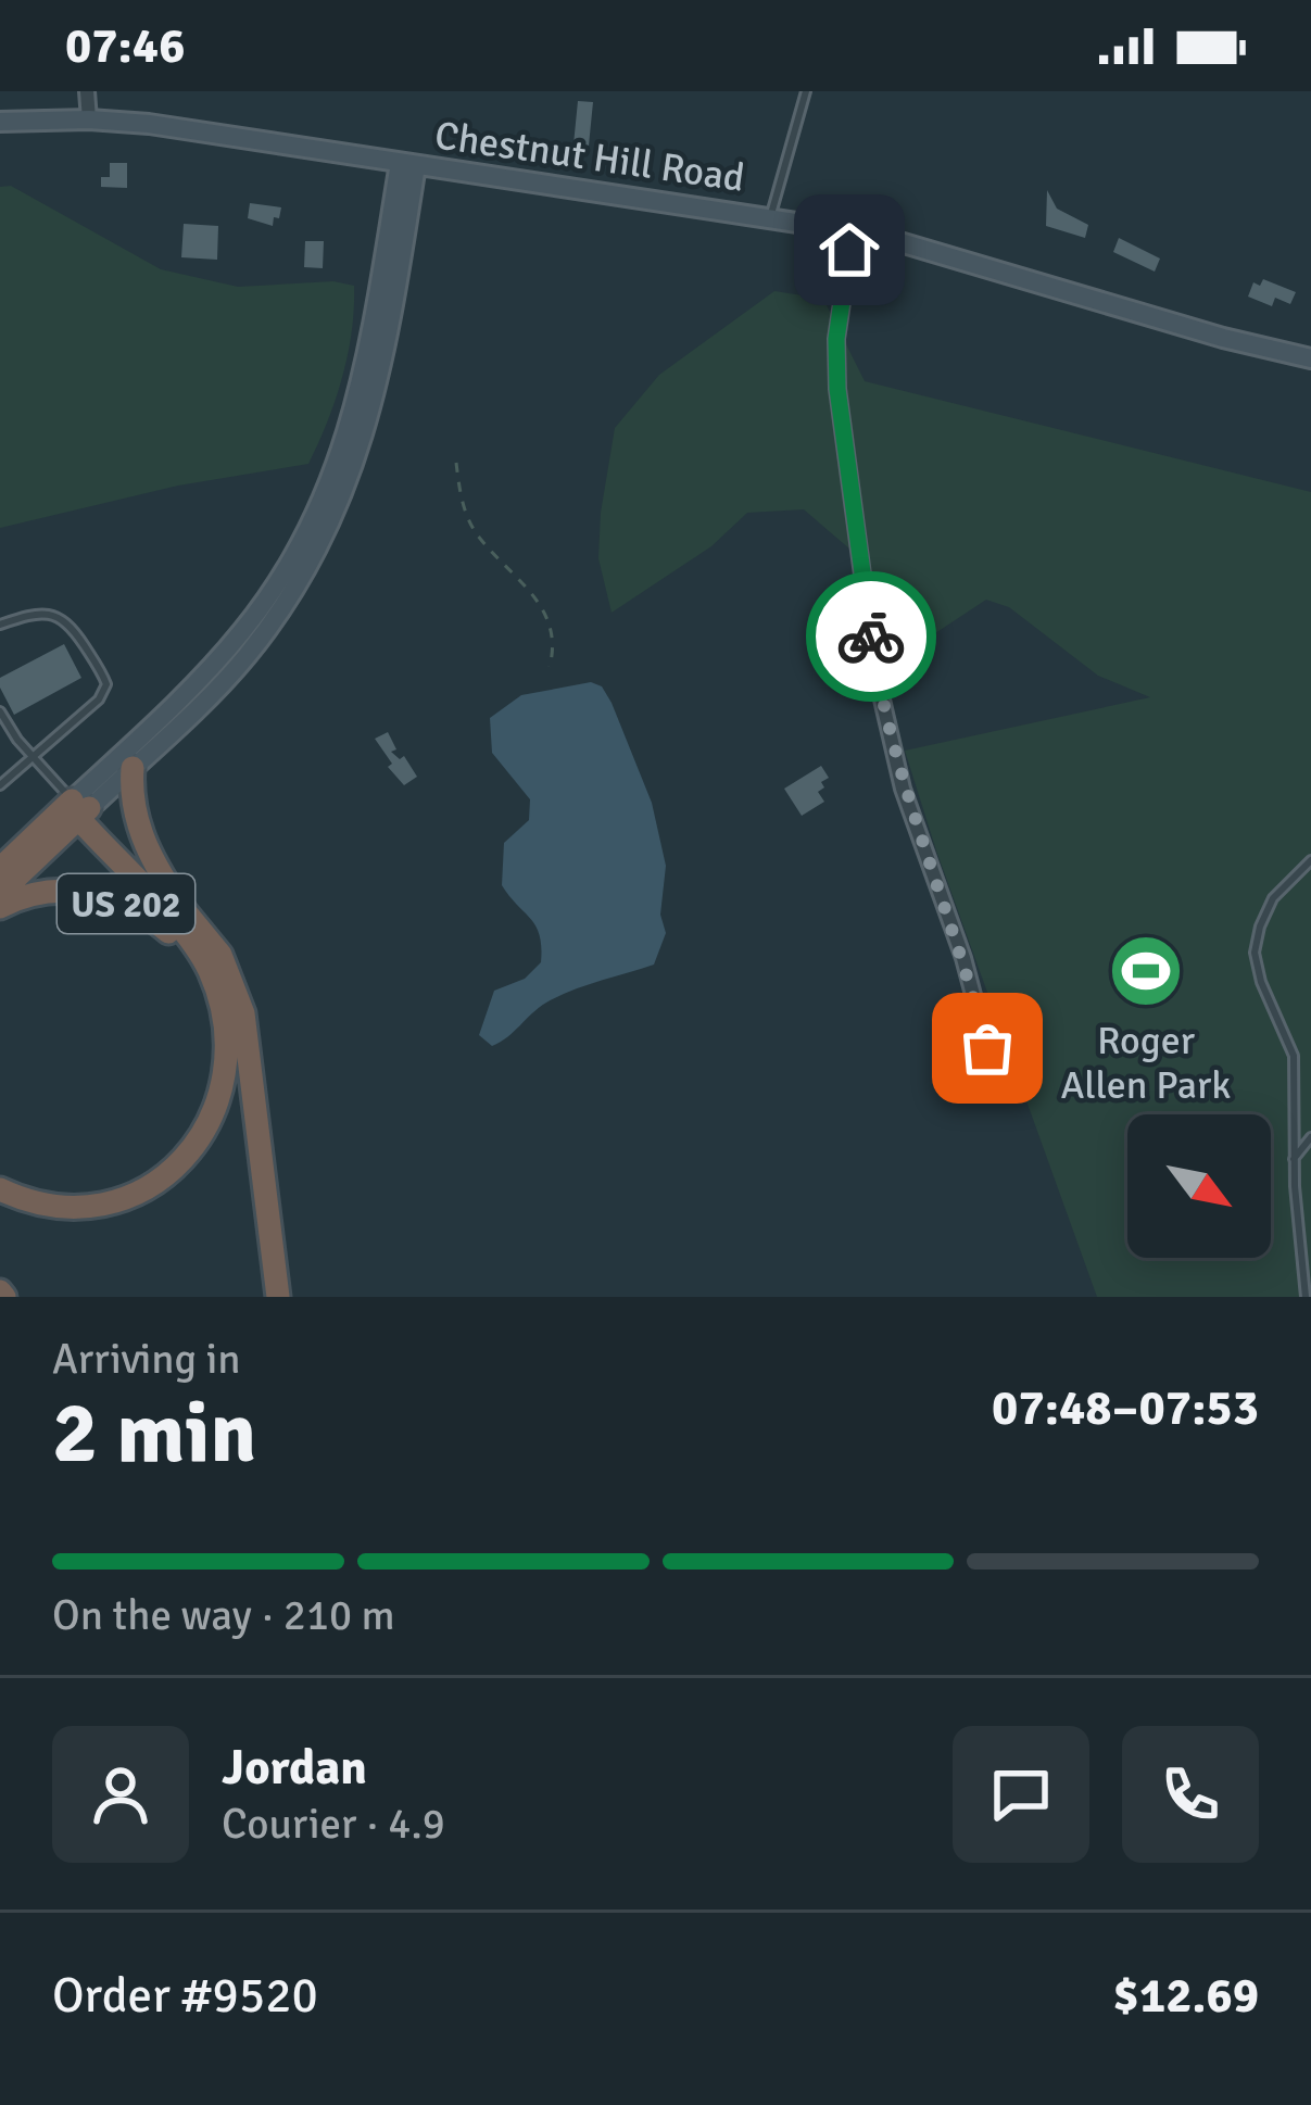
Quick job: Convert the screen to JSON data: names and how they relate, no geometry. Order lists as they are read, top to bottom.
{
  "streets": {
    "highway": ["US 202"],
    "street": ["Chestnut Hill Road"]
  },
  "places": {
    "sports": ["Roger Allen Park"]
  },
  "north": "bottom right",
  "page": {
    "status": "07:46",
    "heading": ["2 min", "Arriving in", "07:48–07:53"],
    "panel": [
      "Jordan",
      "Courier · 4.9",
      "Order #9520",
      "$12.69"
    ],
    "bar": "On the way · 210 m"
  }
}
